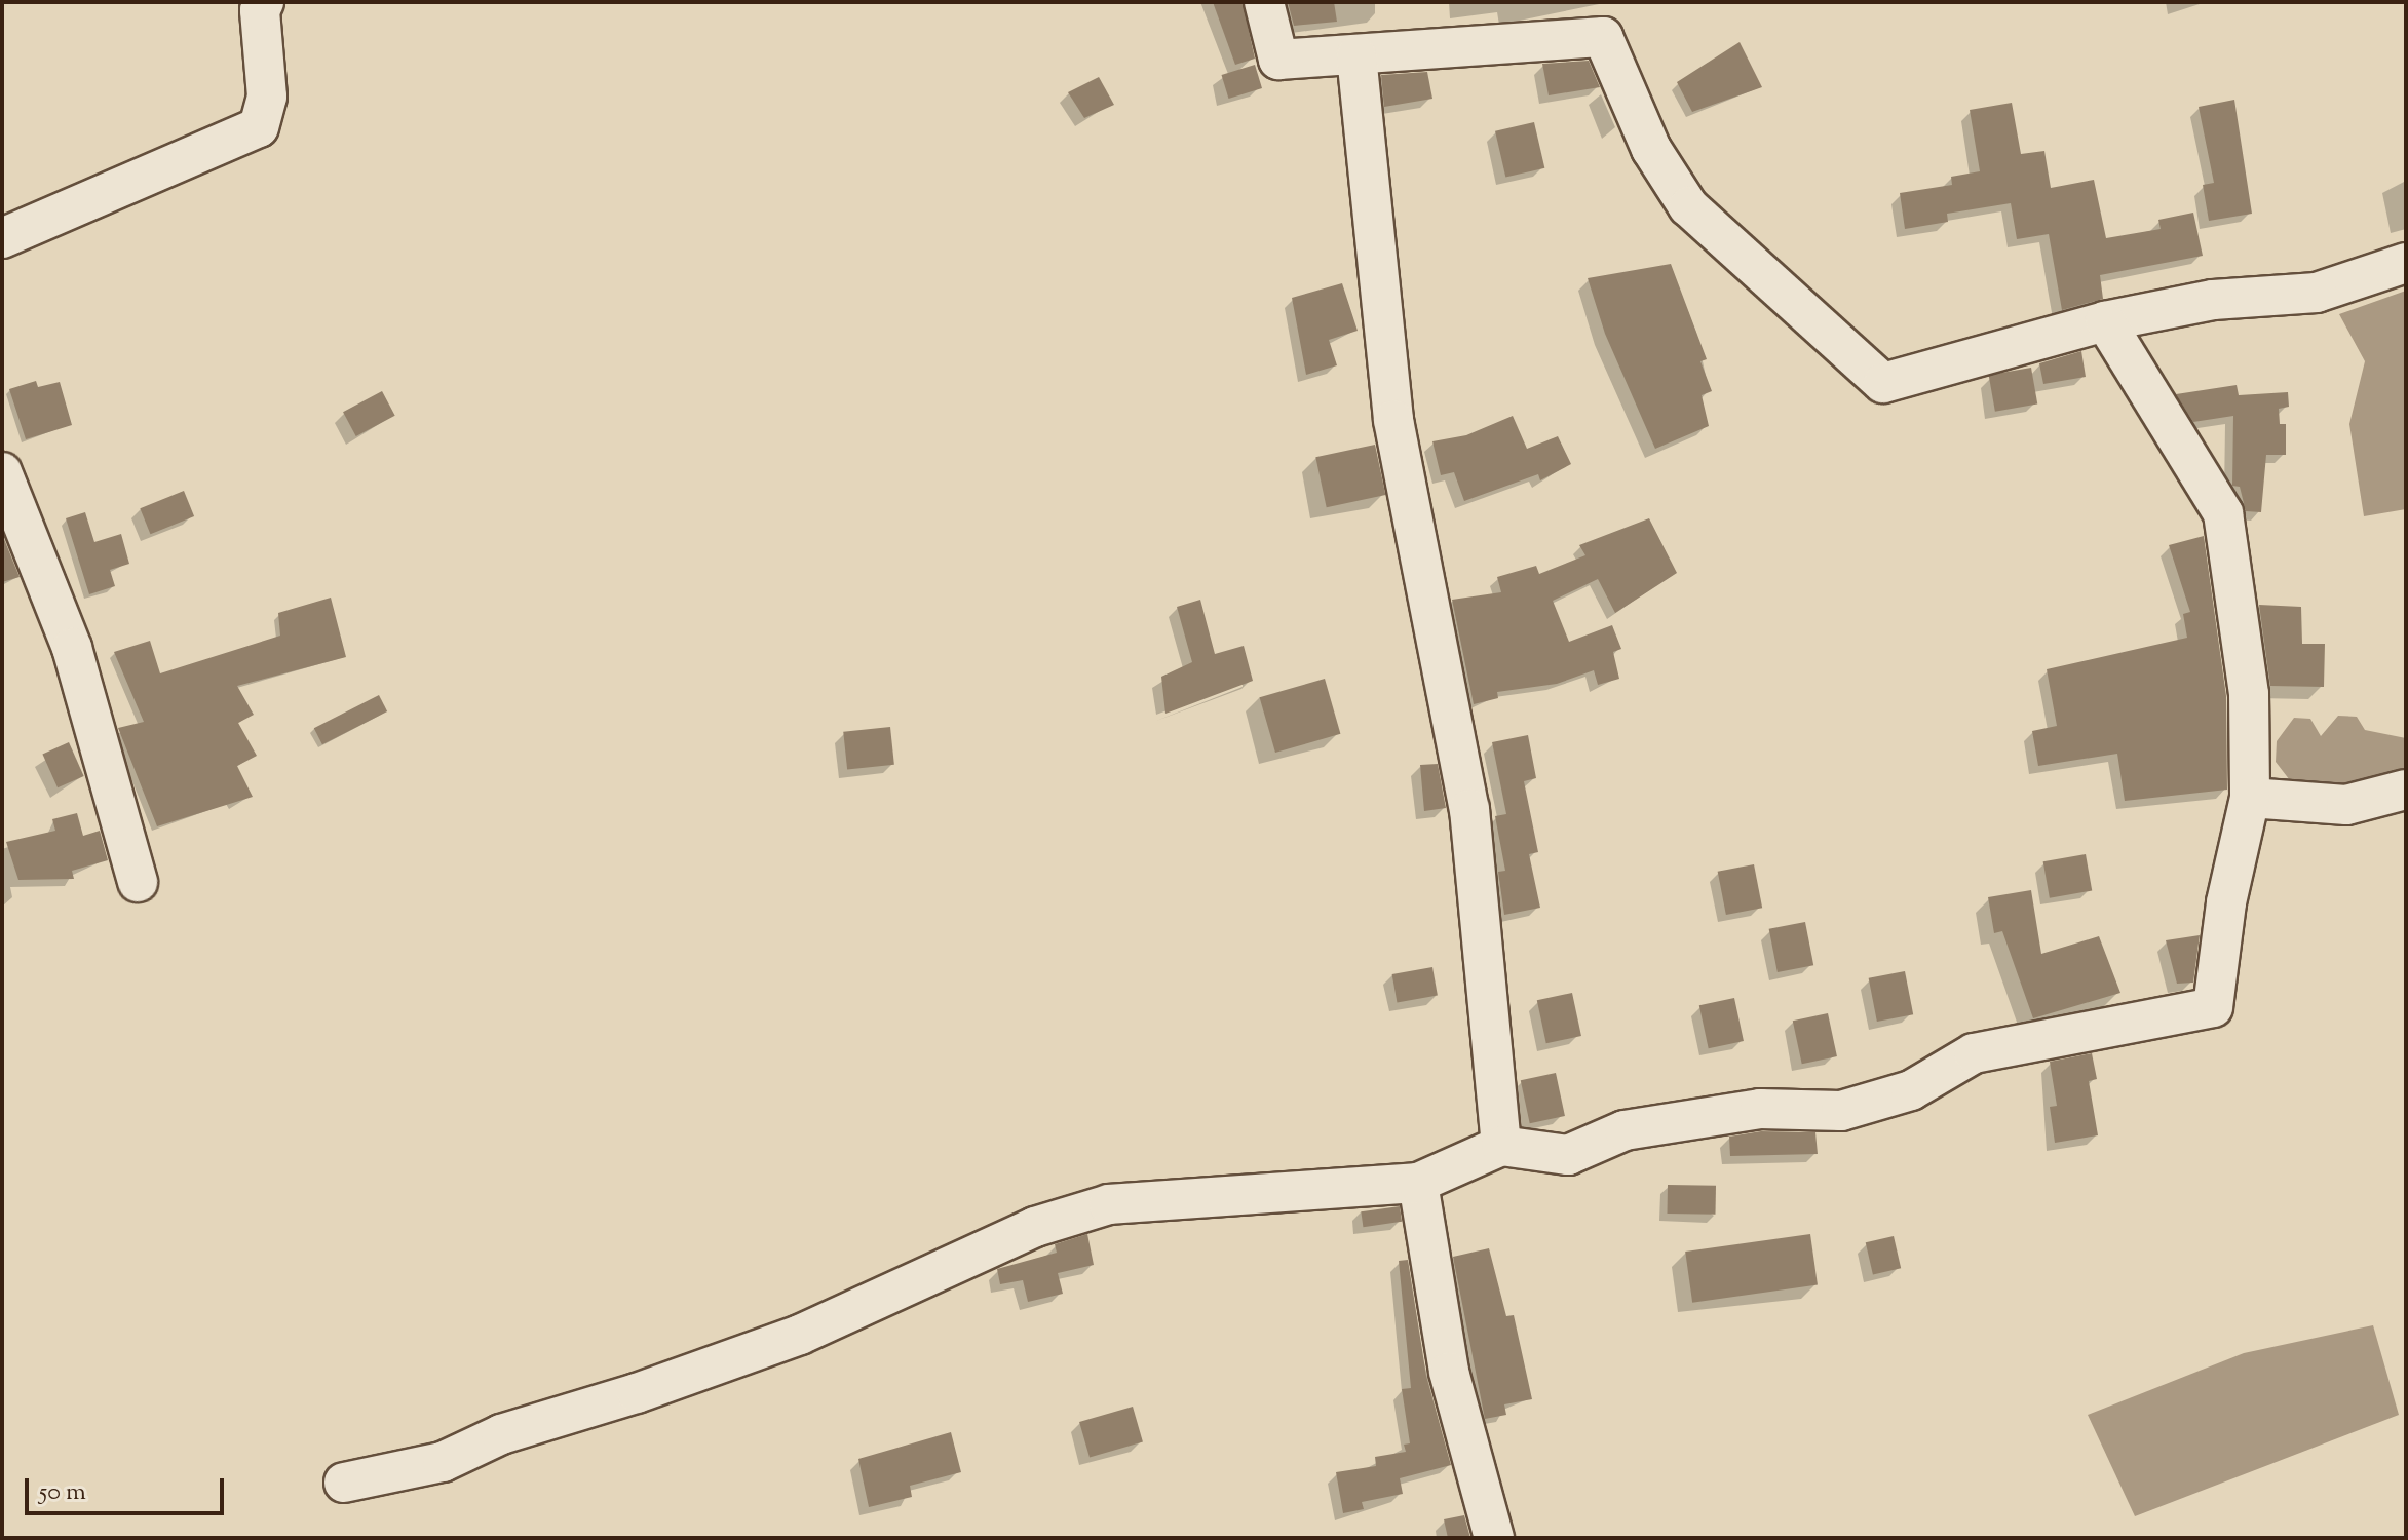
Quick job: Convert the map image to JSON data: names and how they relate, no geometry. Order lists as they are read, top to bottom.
{
  "scale_bar": "50 m"
}
